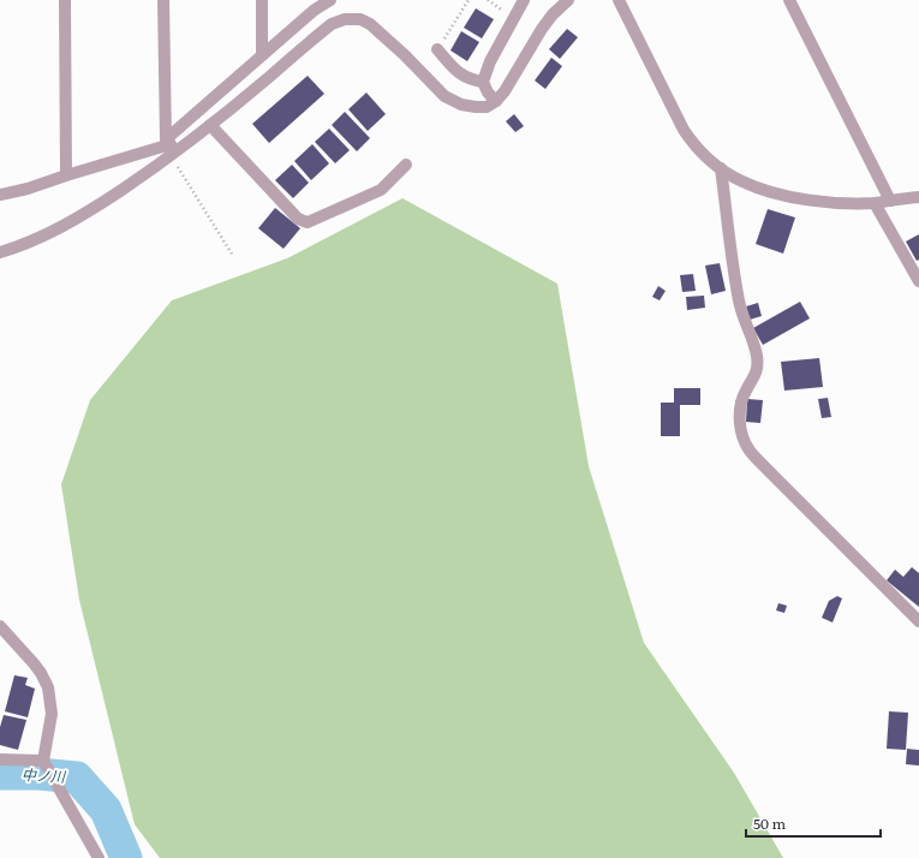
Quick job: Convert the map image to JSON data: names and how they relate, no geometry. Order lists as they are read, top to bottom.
{
  "water": ["中ノ川"],
  "scale_bar": "50 m"
}
